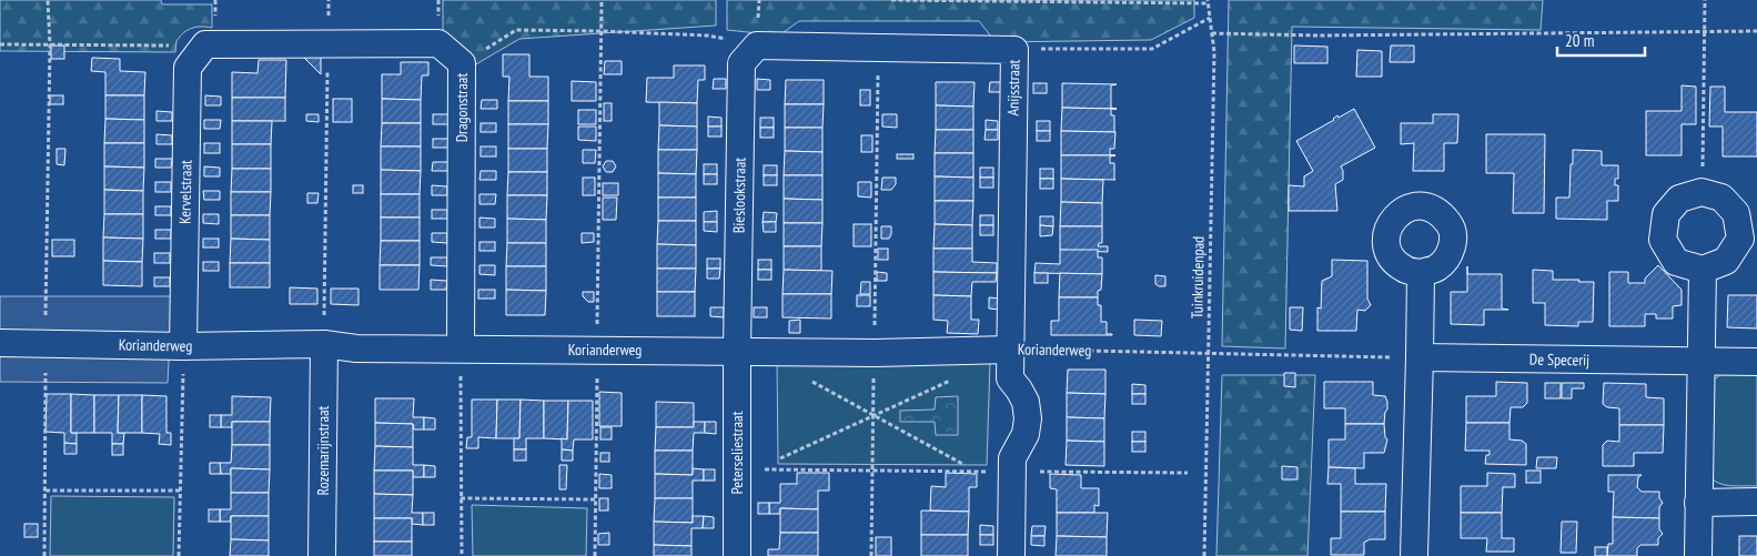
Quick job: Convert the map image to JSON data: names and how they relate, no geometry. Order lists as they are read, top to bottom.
{
  "streets": {
    "street": [
      "Anijsstraat",
      "Dragonstraat",
      "Kervelstraat",
      "Bieslookstraat",
      "Korianderweg",
      "De Specerij",
      "Rozemarijnstraat",
      "Peterseliestraat"
    ],
    "path": ["Tuinkruidenpad"]
  },
  "crossings": [
    ["Anijsstraat", "Bieslookstraat"],
    ["Anijsstraat", "Korianderweg"],
    ["Dragonstraat", "Kervelstraat"],
    ["Dragonstraat", "Korianderweg"],
    ["Kervelstraat", "Korianderweg"],
    ["Bieslookstraat", "Korianderweg"],
    ["Bieslookstraat", "Peterseliestraat"],
    ["Tuinkruidenpad", "Korianderweg"],
    ["Korianderweg", "Rozemarijnstraat"],
    ["Korianderweg", "Peterseliestraat"]
  ],
  "scale_bar": "20 m"
}
